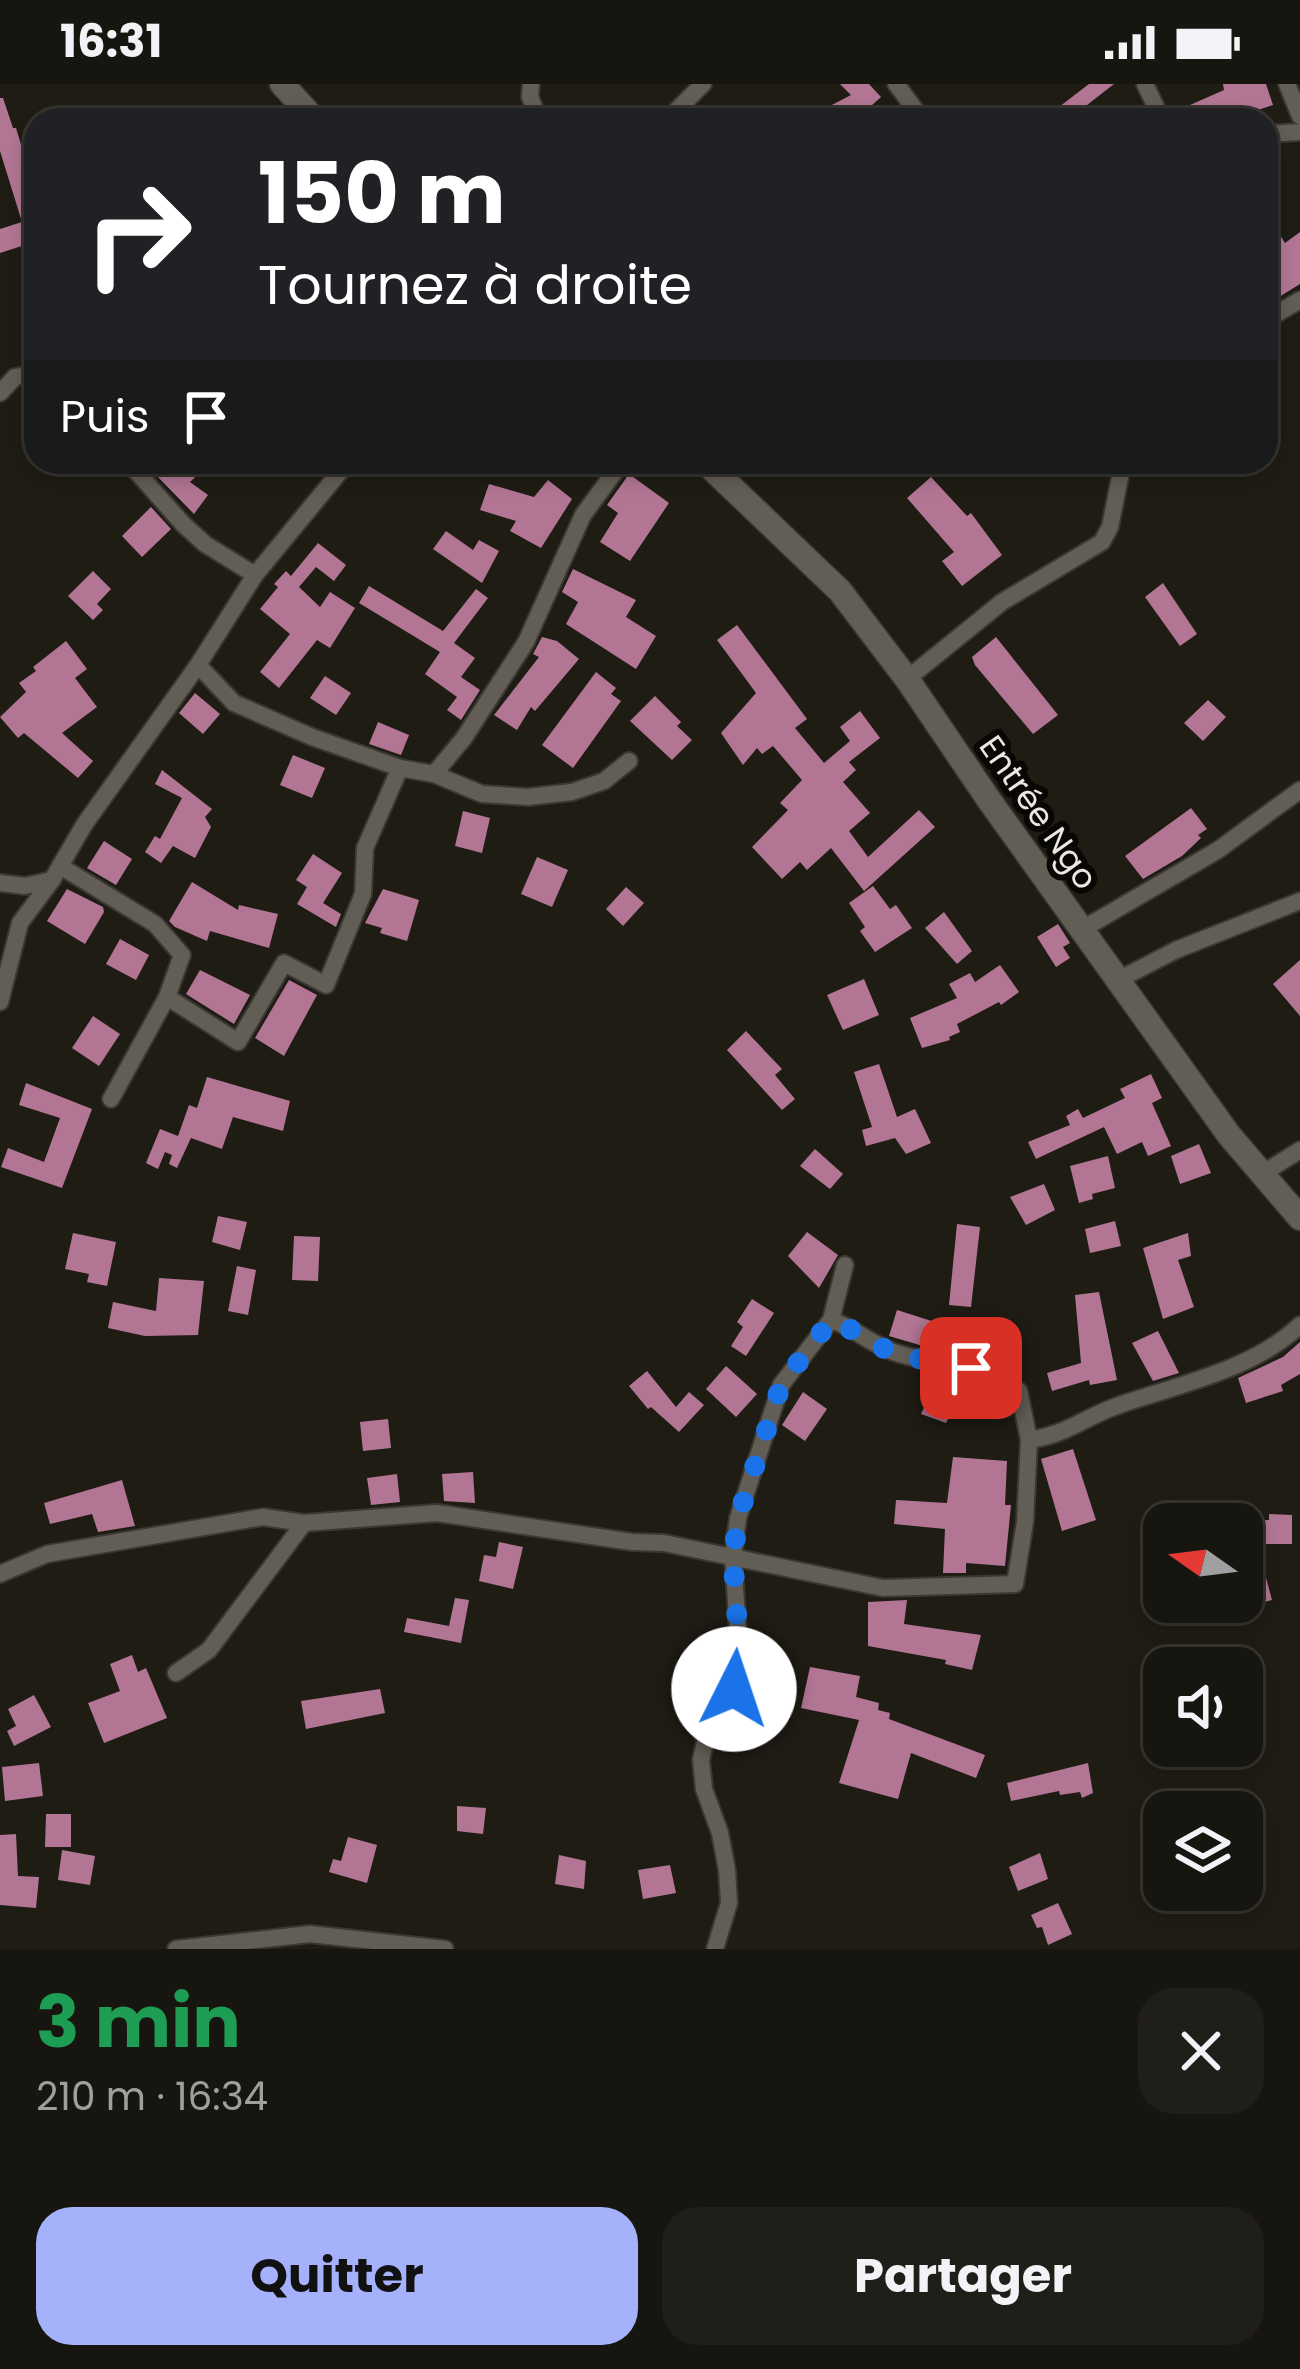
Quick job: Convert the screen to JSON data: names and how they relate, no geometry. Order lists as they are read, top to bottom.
{
  "streets": {
    "street": ["Entrée Ngo"]
  },
  "north": "left",
  "page": {
    "status": "16:31",
    "turn": ["150 m", "Tournez à droite"],
    "then": "Puis",
    "heading": ["3 min", "210 m · 16:34"],
    "buttons": ["Quitter", "Partager"]
  }
}
